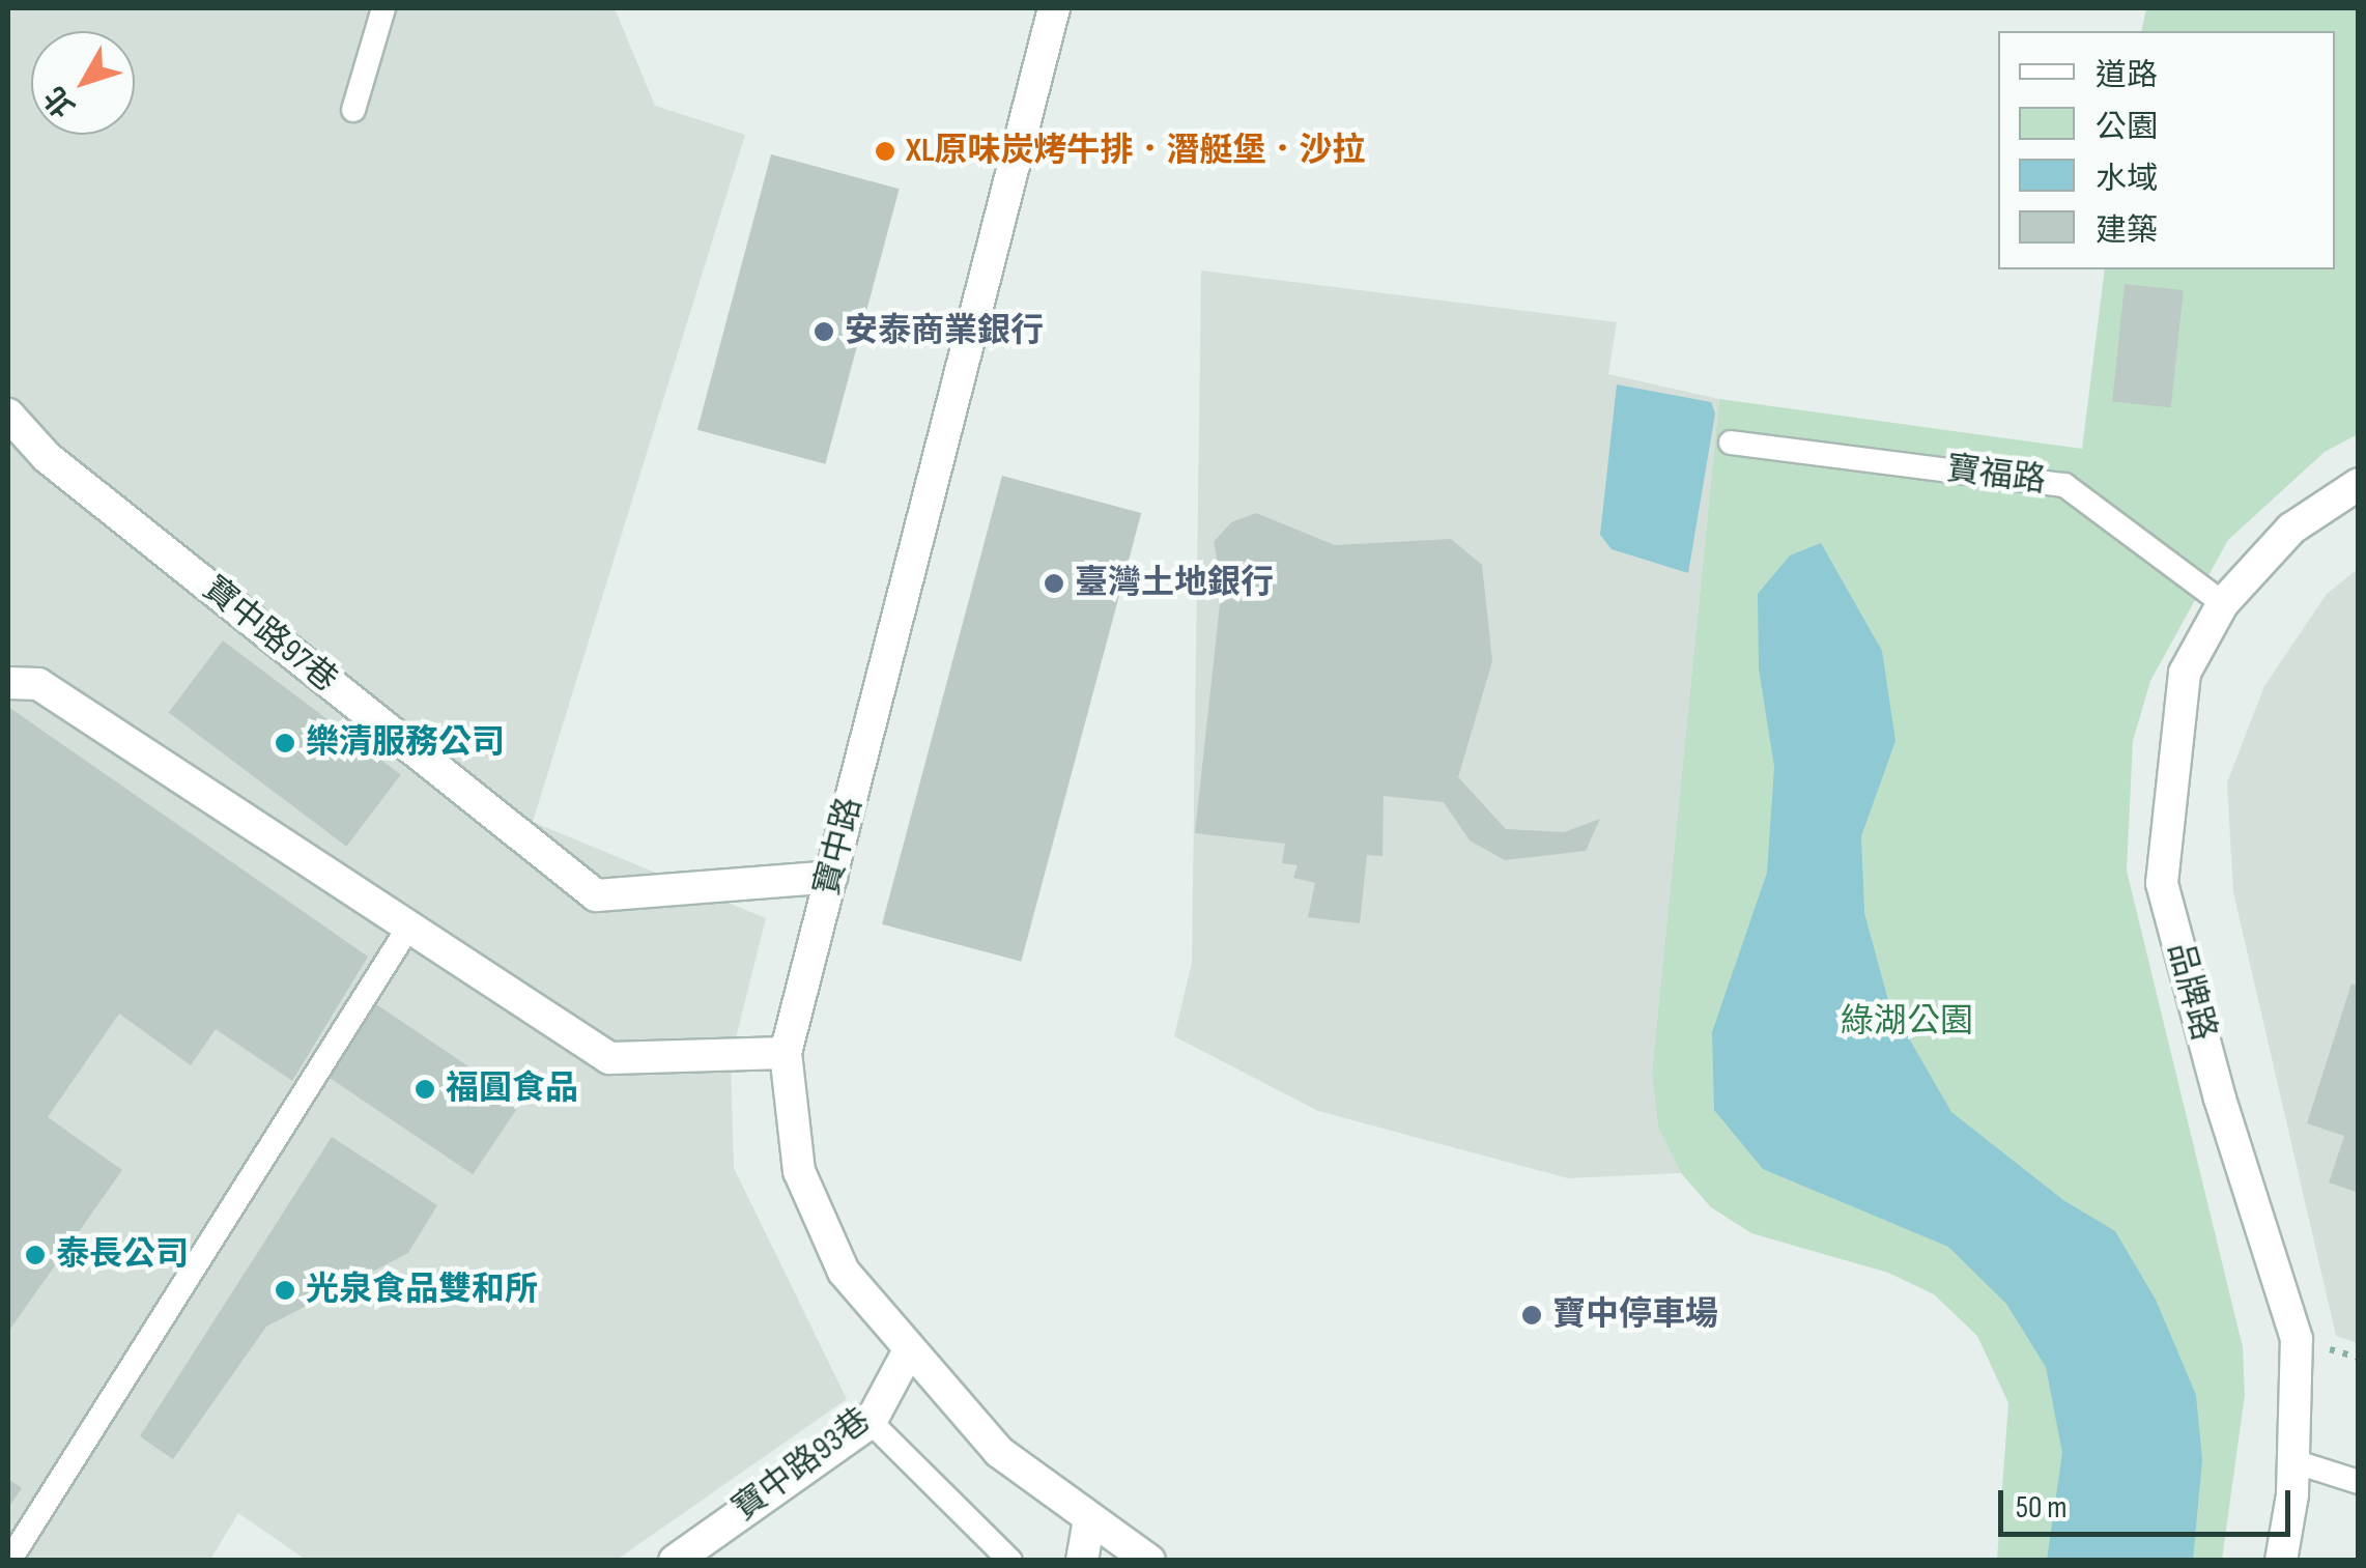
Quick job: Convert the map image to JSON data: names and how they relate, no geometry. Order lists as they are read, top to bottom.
{
  "streets": {
    "street": [
      "寶中路97巷",
      "寶中路",
      "品牌路",
      "寶中路93巷"
    ],
    "lane": ["寶福路"]
  },
  "crossings": [
    ["寶福路", "品牌路"],
    ["寶中路97巷", "寶中路"],
    ["寶中路", "寶中路93巷"]
  ],
  "parks": ["綠湖公園"],
  "places": [
    "XL原味炭烤牛排．潛艇堡．沙拉",
    "安泰商業銀行",
    "臺灣土地銀行",
    "樂清服務公司",
    "福圓食品",
    "泰長公司",
    "光泉食品雙和所",
    "寶中停車場"
  ],
  "legend": [
    "道路",
    "公園",
    "水域",
    "建築"
  ],
  "scale_bar": "50 m",
  "north": "bottom left"
}
